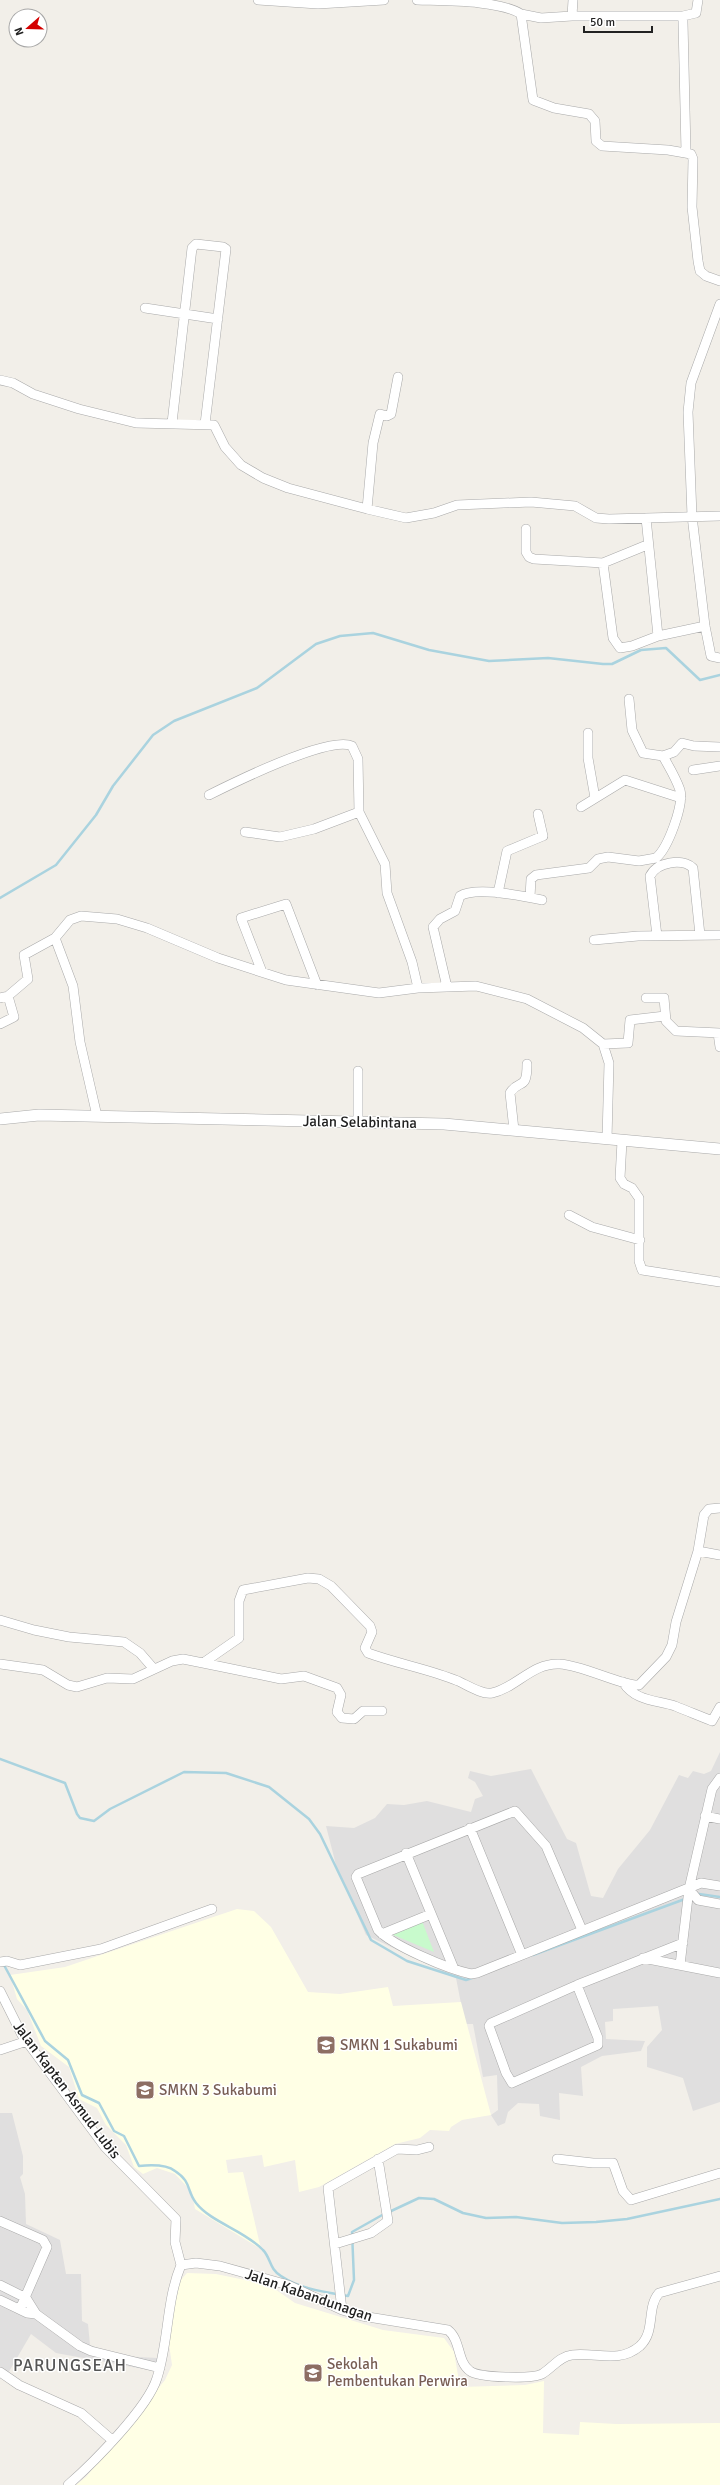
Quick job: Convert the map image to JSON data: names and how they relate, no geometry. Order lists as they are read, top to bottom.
{
  "streets": {
    "street": ["Jalan Selabintana", "Jalan Kapten Asmud Lubis", "Jalan Kabandunagan"]
  },
  "crossings": [
    ["Jalan Kapten Asmud Lubis", "Jalan Kabandunagan"]
  ],
  "districts": ["PARUNGSEAH"],
  "places": {
    "school or university": ["SMKN 1 Sukabumi", "SMKN 3 Sukabumi", "Sekolah Pembentukan Perwira"]
  },
  "scale_bar": "50 m",
  "north": "left"
}
